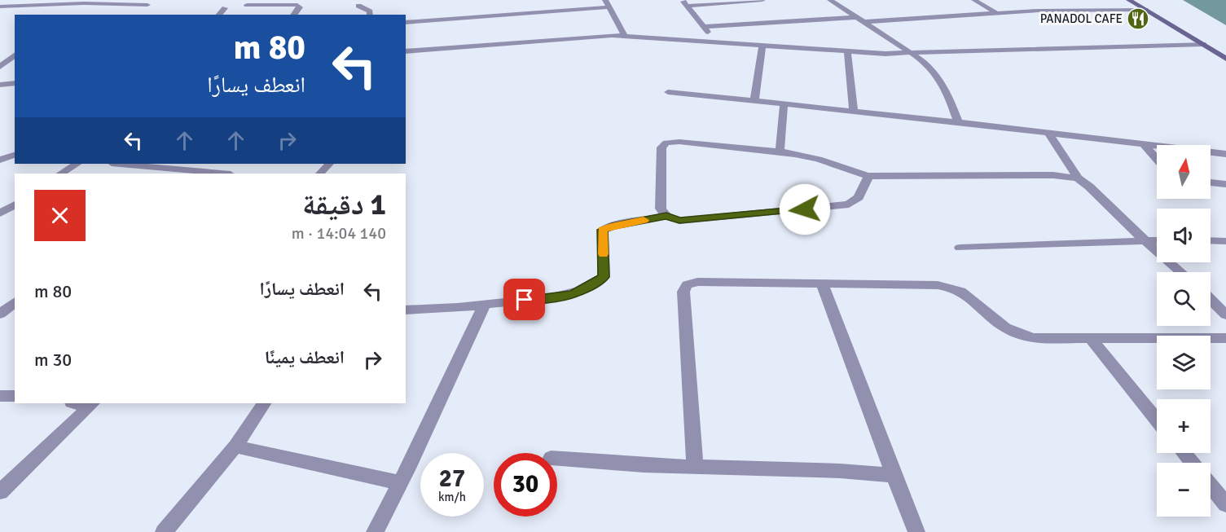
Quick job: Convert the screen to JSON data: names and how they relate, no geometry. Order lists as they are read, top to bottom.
{
  "places": {
    "restaurant": ["PANADOL CAFE"]
  },
  "north": "top",
  "page": {
    "turn": ["80 m", "انعطف يسارًا"],
    "map_buttons": ["+", "−"],
    "heading": ["1 دقيقة", "140 m · 14:04"],
    "list": [
      {
        "name": "انعطف يسارًا",
        "value": "80 m"
      },
      {
        "name": "انعطف يمينًا",
        "value": "30 m"
      }
    ],
    "speed": "27 km/h",
    "limit": "30"
  }
}
